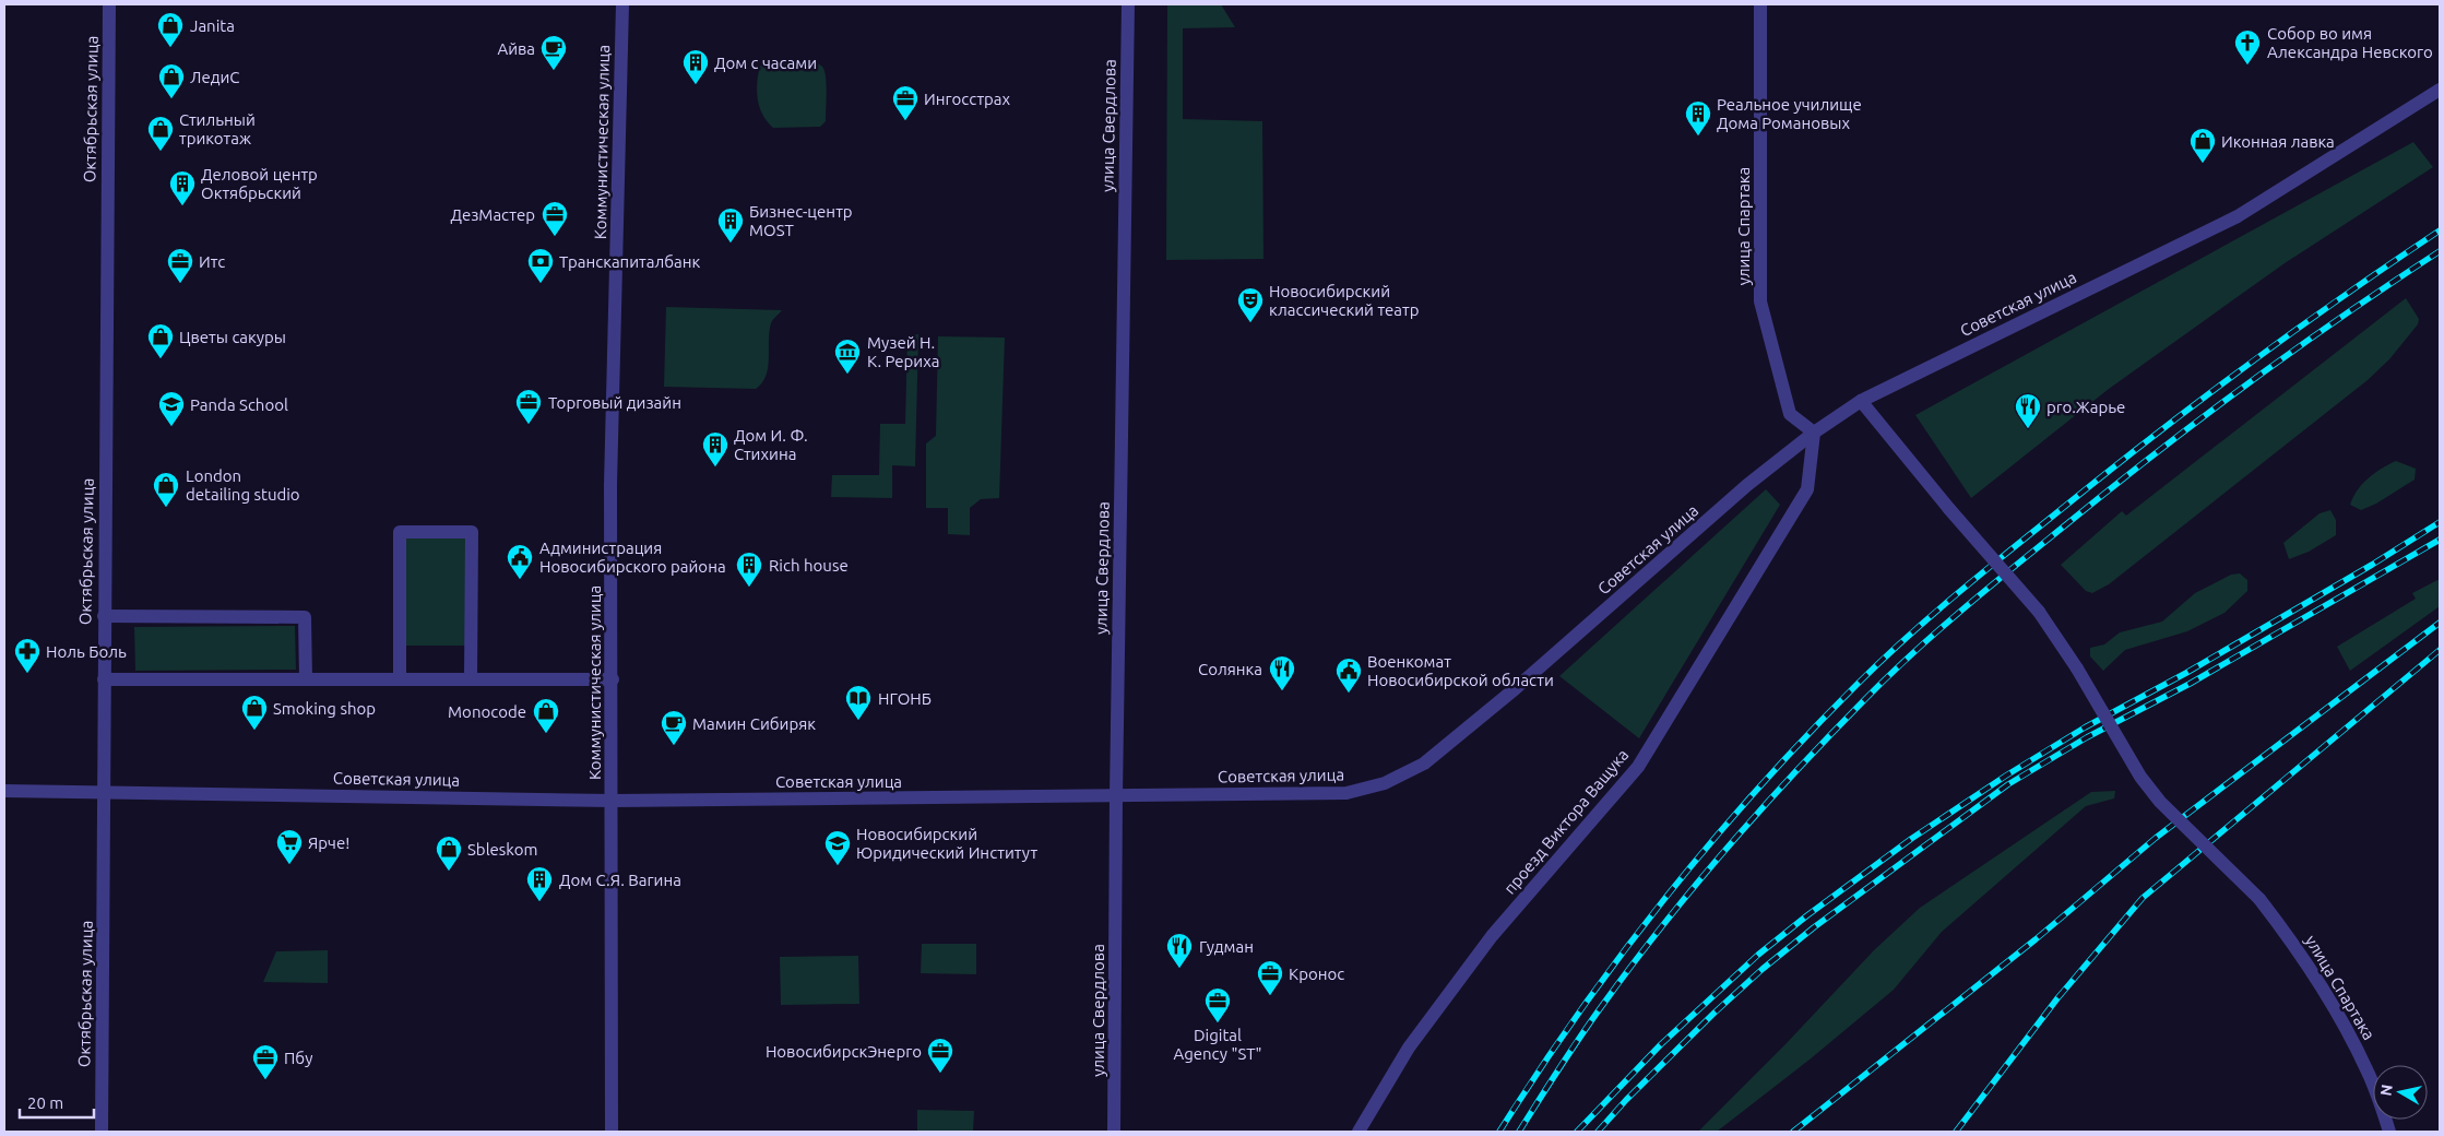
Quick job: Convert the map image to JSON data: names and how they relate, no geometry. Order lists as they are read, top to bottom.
{
  "streets": {
    "street": [
      "Октябрьская улица",
      "улица Свердлова",
      "Коммунистическая улица",
      "улица Спартака",
      "Советская улица",
      "проезд Виктора Ващука"
    ]
  },
  "crossings": [
    ["Октябрьская улица", "Советская улица"],
    ["улица Свердлова", "Советская улица"],
    ["Коммунистическая улица", "Советская улица"],
    ["улица Спартака", "Советская улица"],
    ["улица Спартака", "проезд Виктора Ващука"],
    ["Советская улица", "проезд Виктора Ващука"]
  ],
  "places": {
    "shop": [
      "Janita",
      "ЛедиС",
      "Стильный трикотаж",
      "Иконная лавка",
      "Цветы сакуры",
      "London detailing studio",
      "Smoking shop",
      "Monocode",
      "Sbleskom"
    ],
    "church": ["Собор во имя Александра Невского"],
    "cafe": ["Айва", "Мамин Сибиряк"],
    "building": [
      "Дом с часами",
      "Реальное училище Дома Романовых",
      "Деловой центр Октябрьский",
      "Бизнес-центр MOST",
      "Дом И. Ф. Стихина",
      "Rich house",
      "Дом С.Я. Вагина"
    ],
    "office": [
      "Ингосстрах",
      "ДезМастер",
      "Итс",
      "Торговый дизайн",
      "Кронос",
      "Digital Agency \"ST\"",
      "НовосибирскЭнерго",
      "Пбу"
    ],
    "bank": ["Транскапиталбанк"],
    "theatre": ["Новосибирский классический театр"],
    "museum": ["Музей Н. К. Рериха"],
    "school or university": ["Panda School", "Новосибирский Юридический Институт"],
    "restaurant": ["pro.Жарье", "Солянка", "Гудман"],
    "public building": ["Администрация Новосибирского района", "Военкомат Новосибирской области"],
    "pharmacy": ["Ноль Боль"],
    "library": ["НГОНБ"],
    "supermarket": ["Ярче!"]
  },
  "scale_bar": "20 m",
  "north": "left"
}
